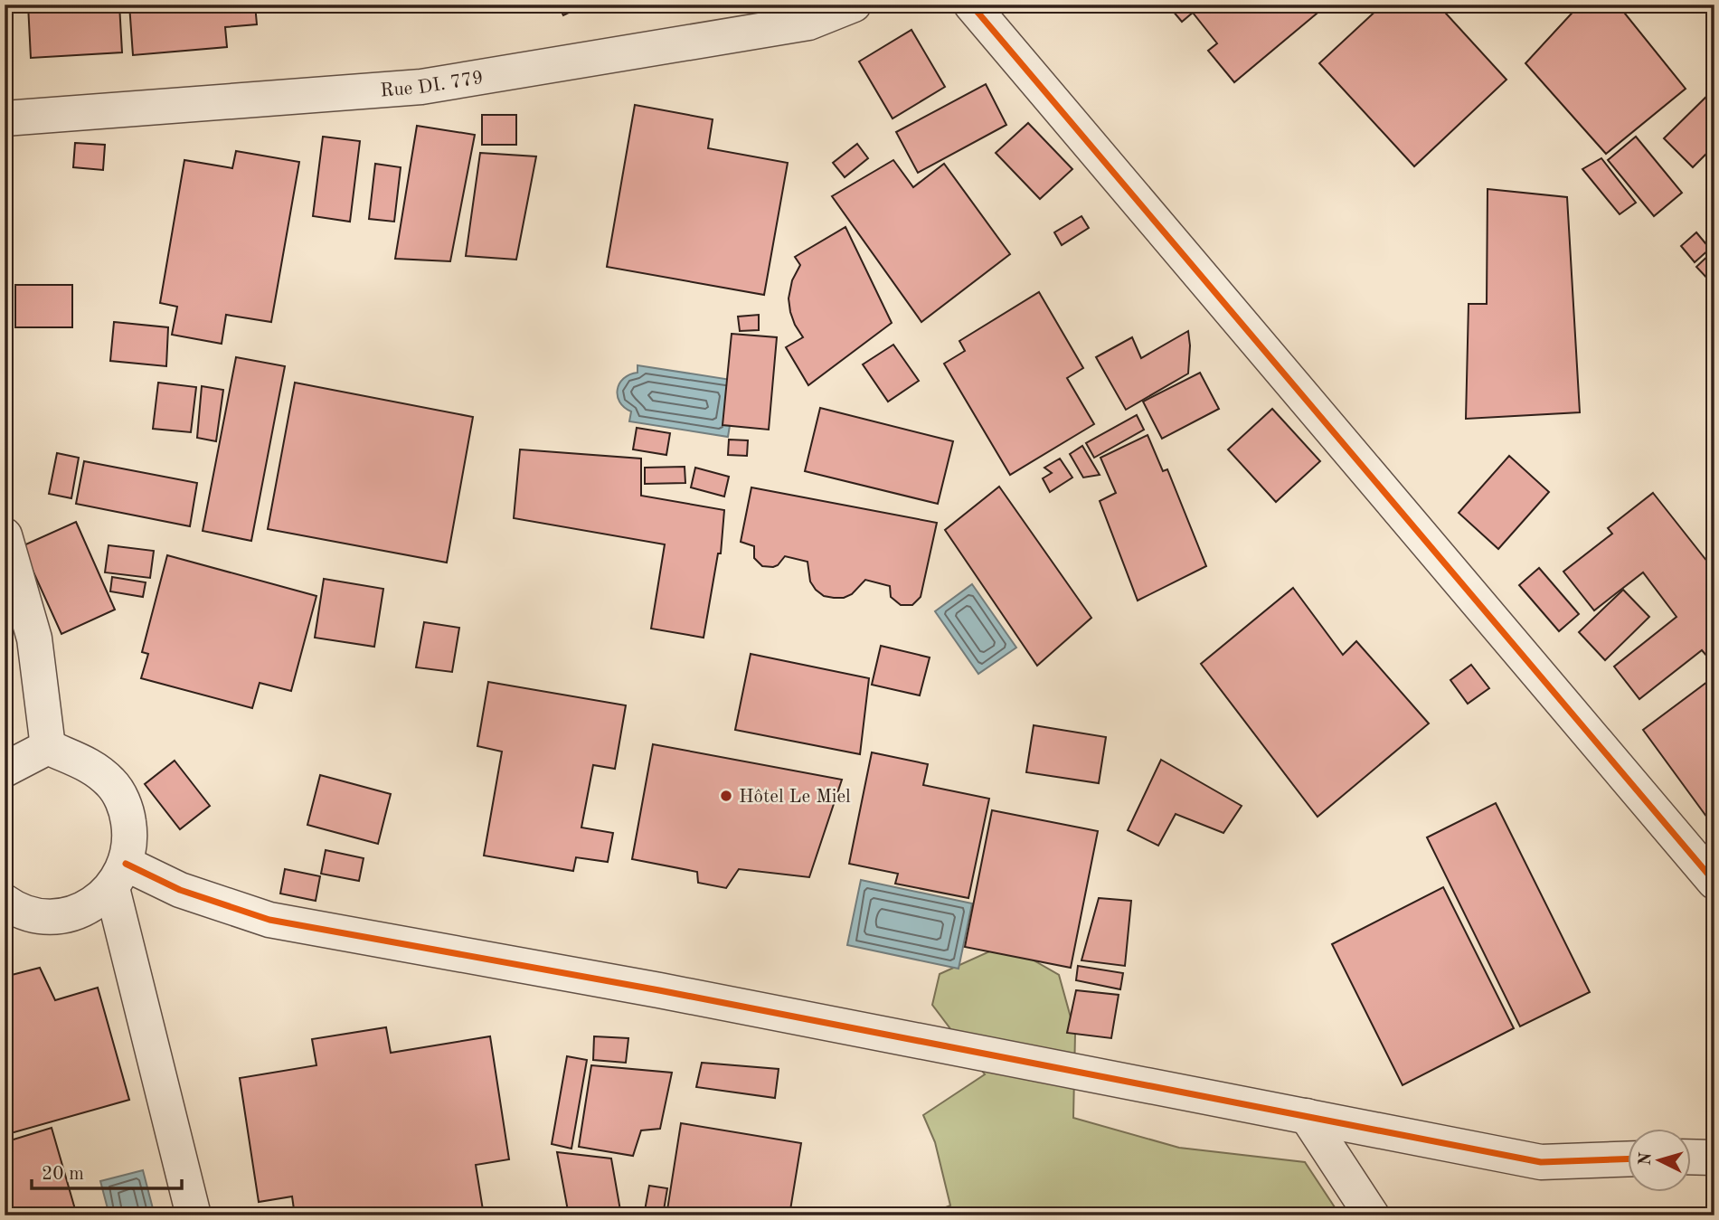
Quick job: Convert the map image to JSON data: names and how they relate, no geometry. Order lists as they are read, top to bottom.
{
  "streets": {
    "street": ["Rue DI. 779"]
  },
  "places": ["Hôtel Le Miel"],
  "scale_bar": "20 m",
  "north": "left"
}
